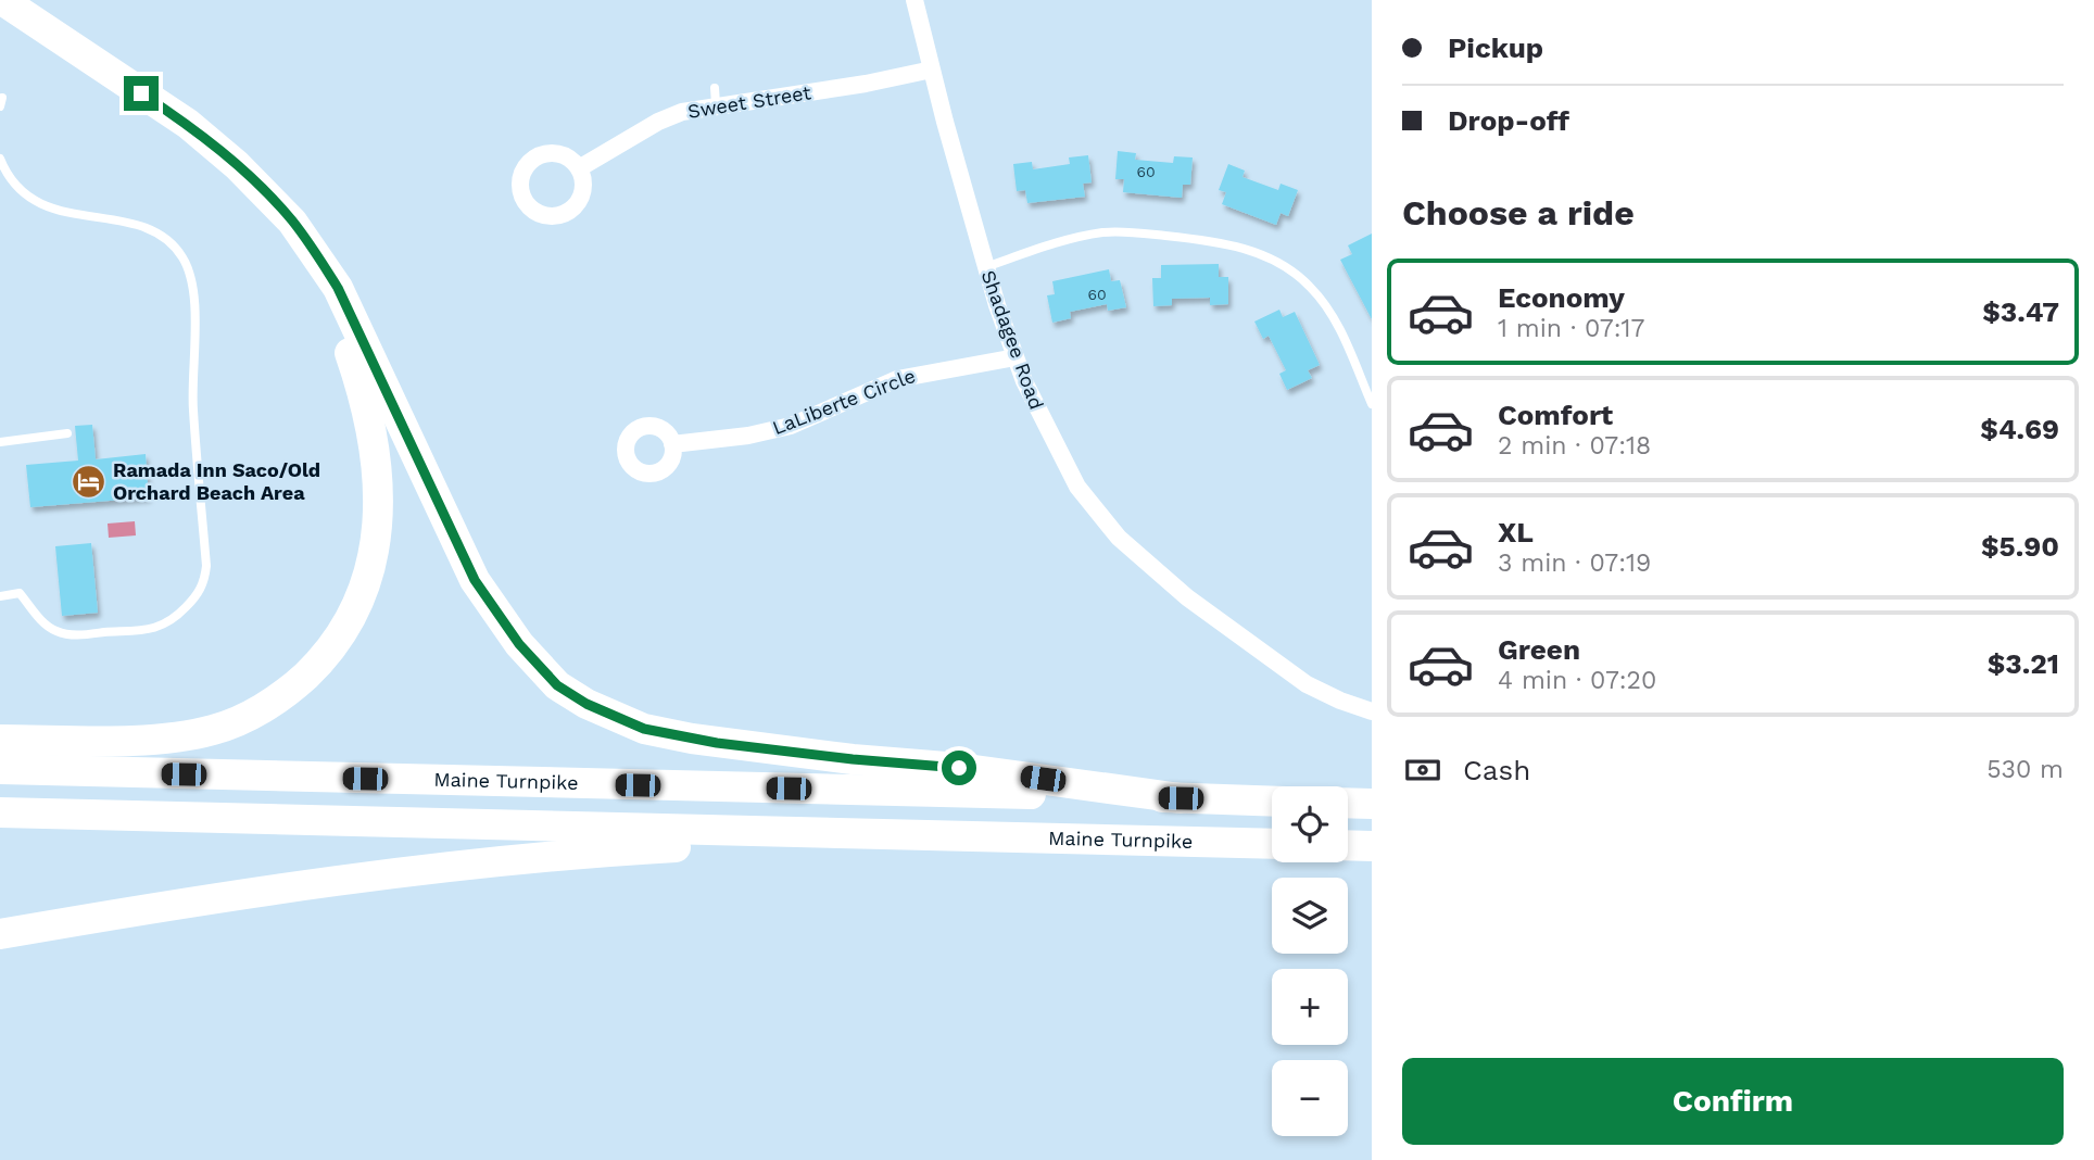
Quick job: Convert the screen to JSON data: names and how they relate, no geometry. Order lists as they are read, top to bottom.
{
  "streets": {
    "highway": ["Maine Turnpike"],
    "street": ["Sweet Street", "Shadagee Road", "LaLiberte Circle"]
  },
  "crossings": [
    ["Sweet Street", "Shadagee Road"],
    ["Shadagee Road", "LaLiberte Circle"]
  ],
  "places": {
    "hotel": ["Ramada Inn Saco/Old Orchard Beach Area"]
  },
  "house_numbers": ["60", "60"],
  "page": {
    "banner": ["Pickup", "Drop-off"],
    "heading": "Choose a ride",
    "list": [
      {
        "name": "Economy",
        "note": "1 min · 07:17",
        "value": "$3.47"
      },
      {
        "name": "Comfort",
        "note": "2 min · 07:18",
        "value": "$4.69"
      },
      {
        "name": "XL",
        "note": "3 min · 07:19",
        "value": "$5.90"
      },
      {
        "name": "Green",
        "note": "4 min · 07:20",
        "value": "$3.21"
      }
    ],
    "pay": ["Cash", "530 m"],
    "map_buttons": ["+", "−"],
    "buttons": "Confirm"
  }
}
